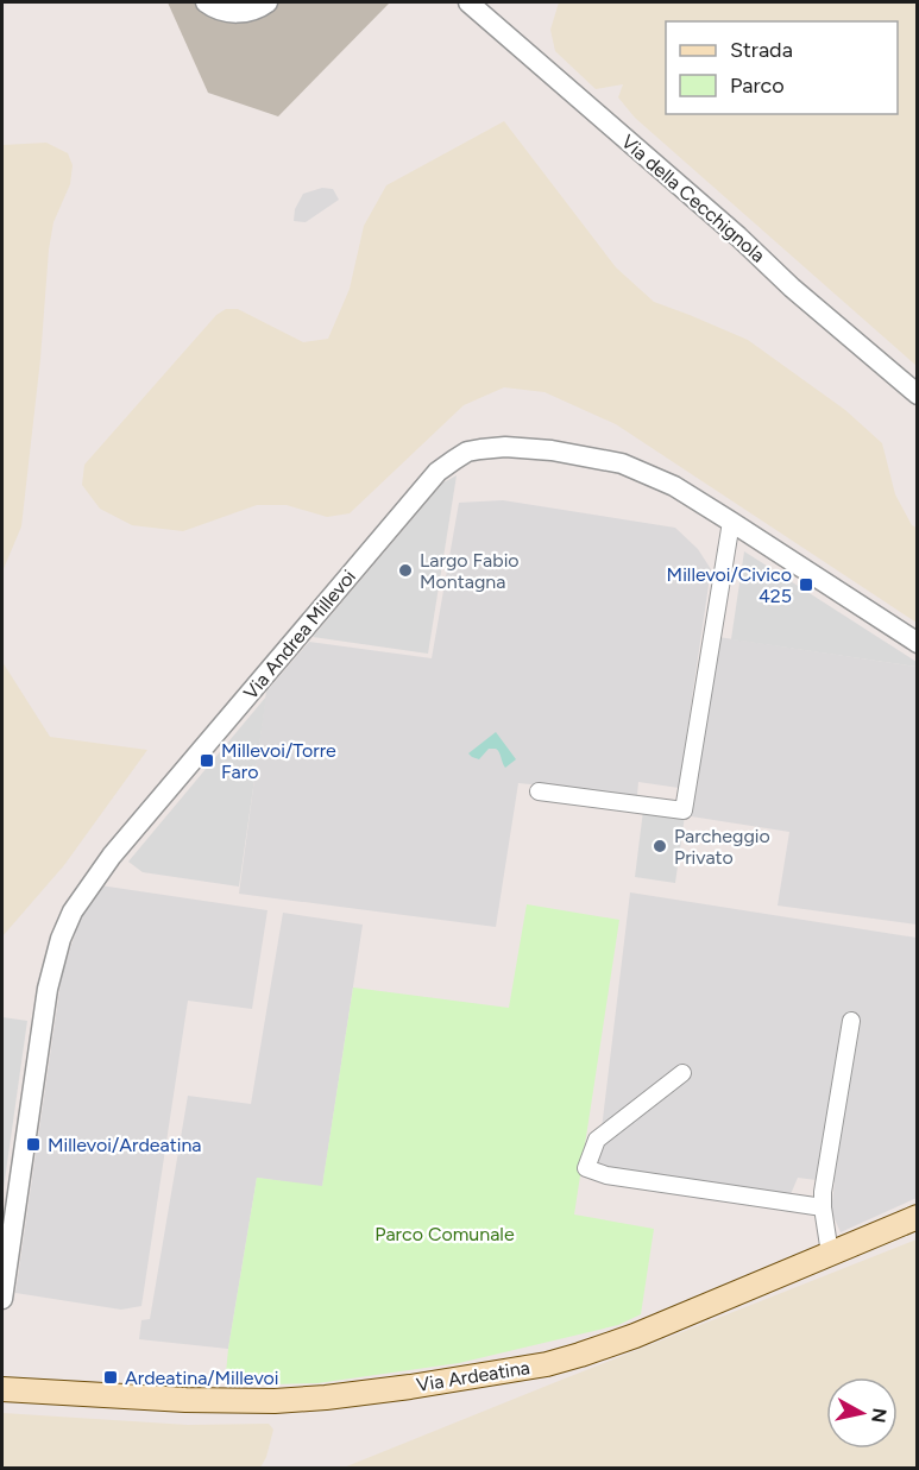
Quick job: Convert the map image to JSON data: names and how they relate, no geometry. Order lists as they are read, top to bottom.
{
  "streets": {
    "main road": ["Via Ardeatina"],
    "street": ["Via della Cecchignola", "Via Andrea Millevoi"]
  },
  "parks": ["Parco Comunale"],
  "places": {
    "other": ["Largo Fabio Montagna", "Parcheggio Privato"],
    "transit": [
      "Millevoi/Civico 425",
      "Millevoi/Torre Faro",
      "Millevoi/Ardeatina",
      "Ardeatina/Millevoi"
    ]
  },
  "legend": ["Strada", "Parco"],
  "north": "right"
}
